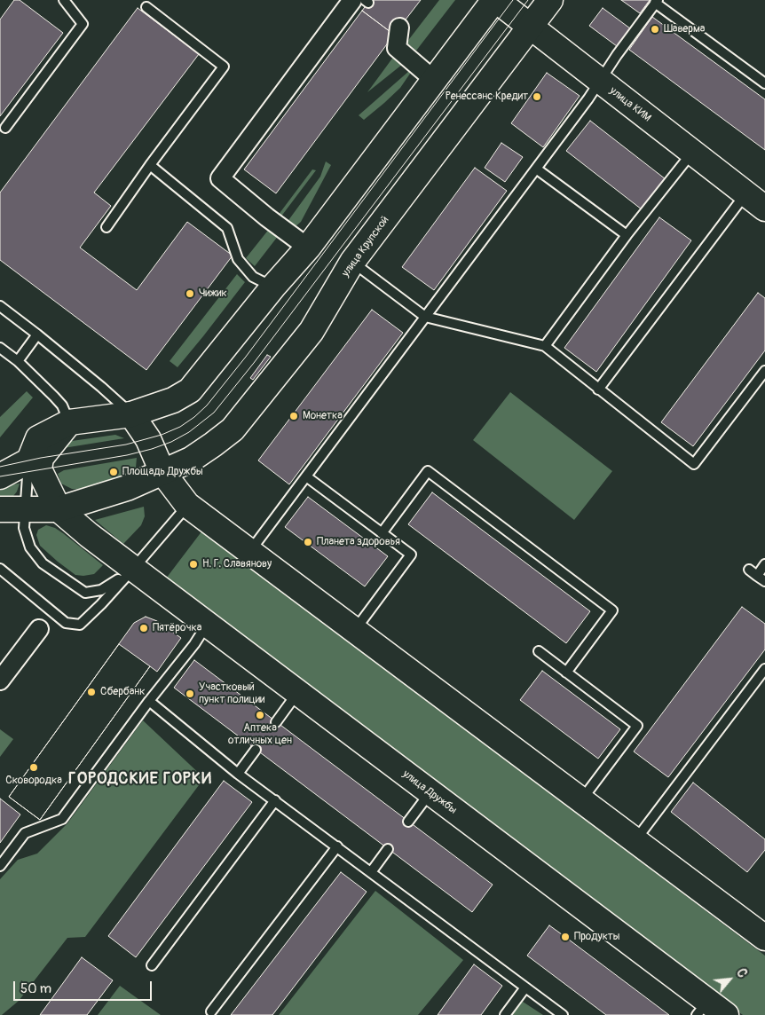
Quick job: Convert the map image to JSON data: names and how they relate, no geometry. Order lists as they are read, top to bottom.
{
  "streets": {
    "main road": ["улица КИМ", "улица Крупской", "улица Дружбы"]
  },
  "crossings": [
    ["улица КИМ", "улица Крупской"]
  ],
  "districts": ["ГОРОДСКИЕ ГОРКИ"],
  "places": [
    "Шаверма",
    "Ренессанс Кредит",
    "Чижик",
    "Монетка",
    "Площадь Дружбы",
    "Планета здоровья",
    "Н. Г. Славянову",
    "Пятёрочка",
    "Сбербанк",
    "Участковый пункт полиции",
    "Аптека отличных цен",
    "Сковородка",
    "Продукты"
  ],
  "scale_bar": "50 m",
  "north": "top right"
}
